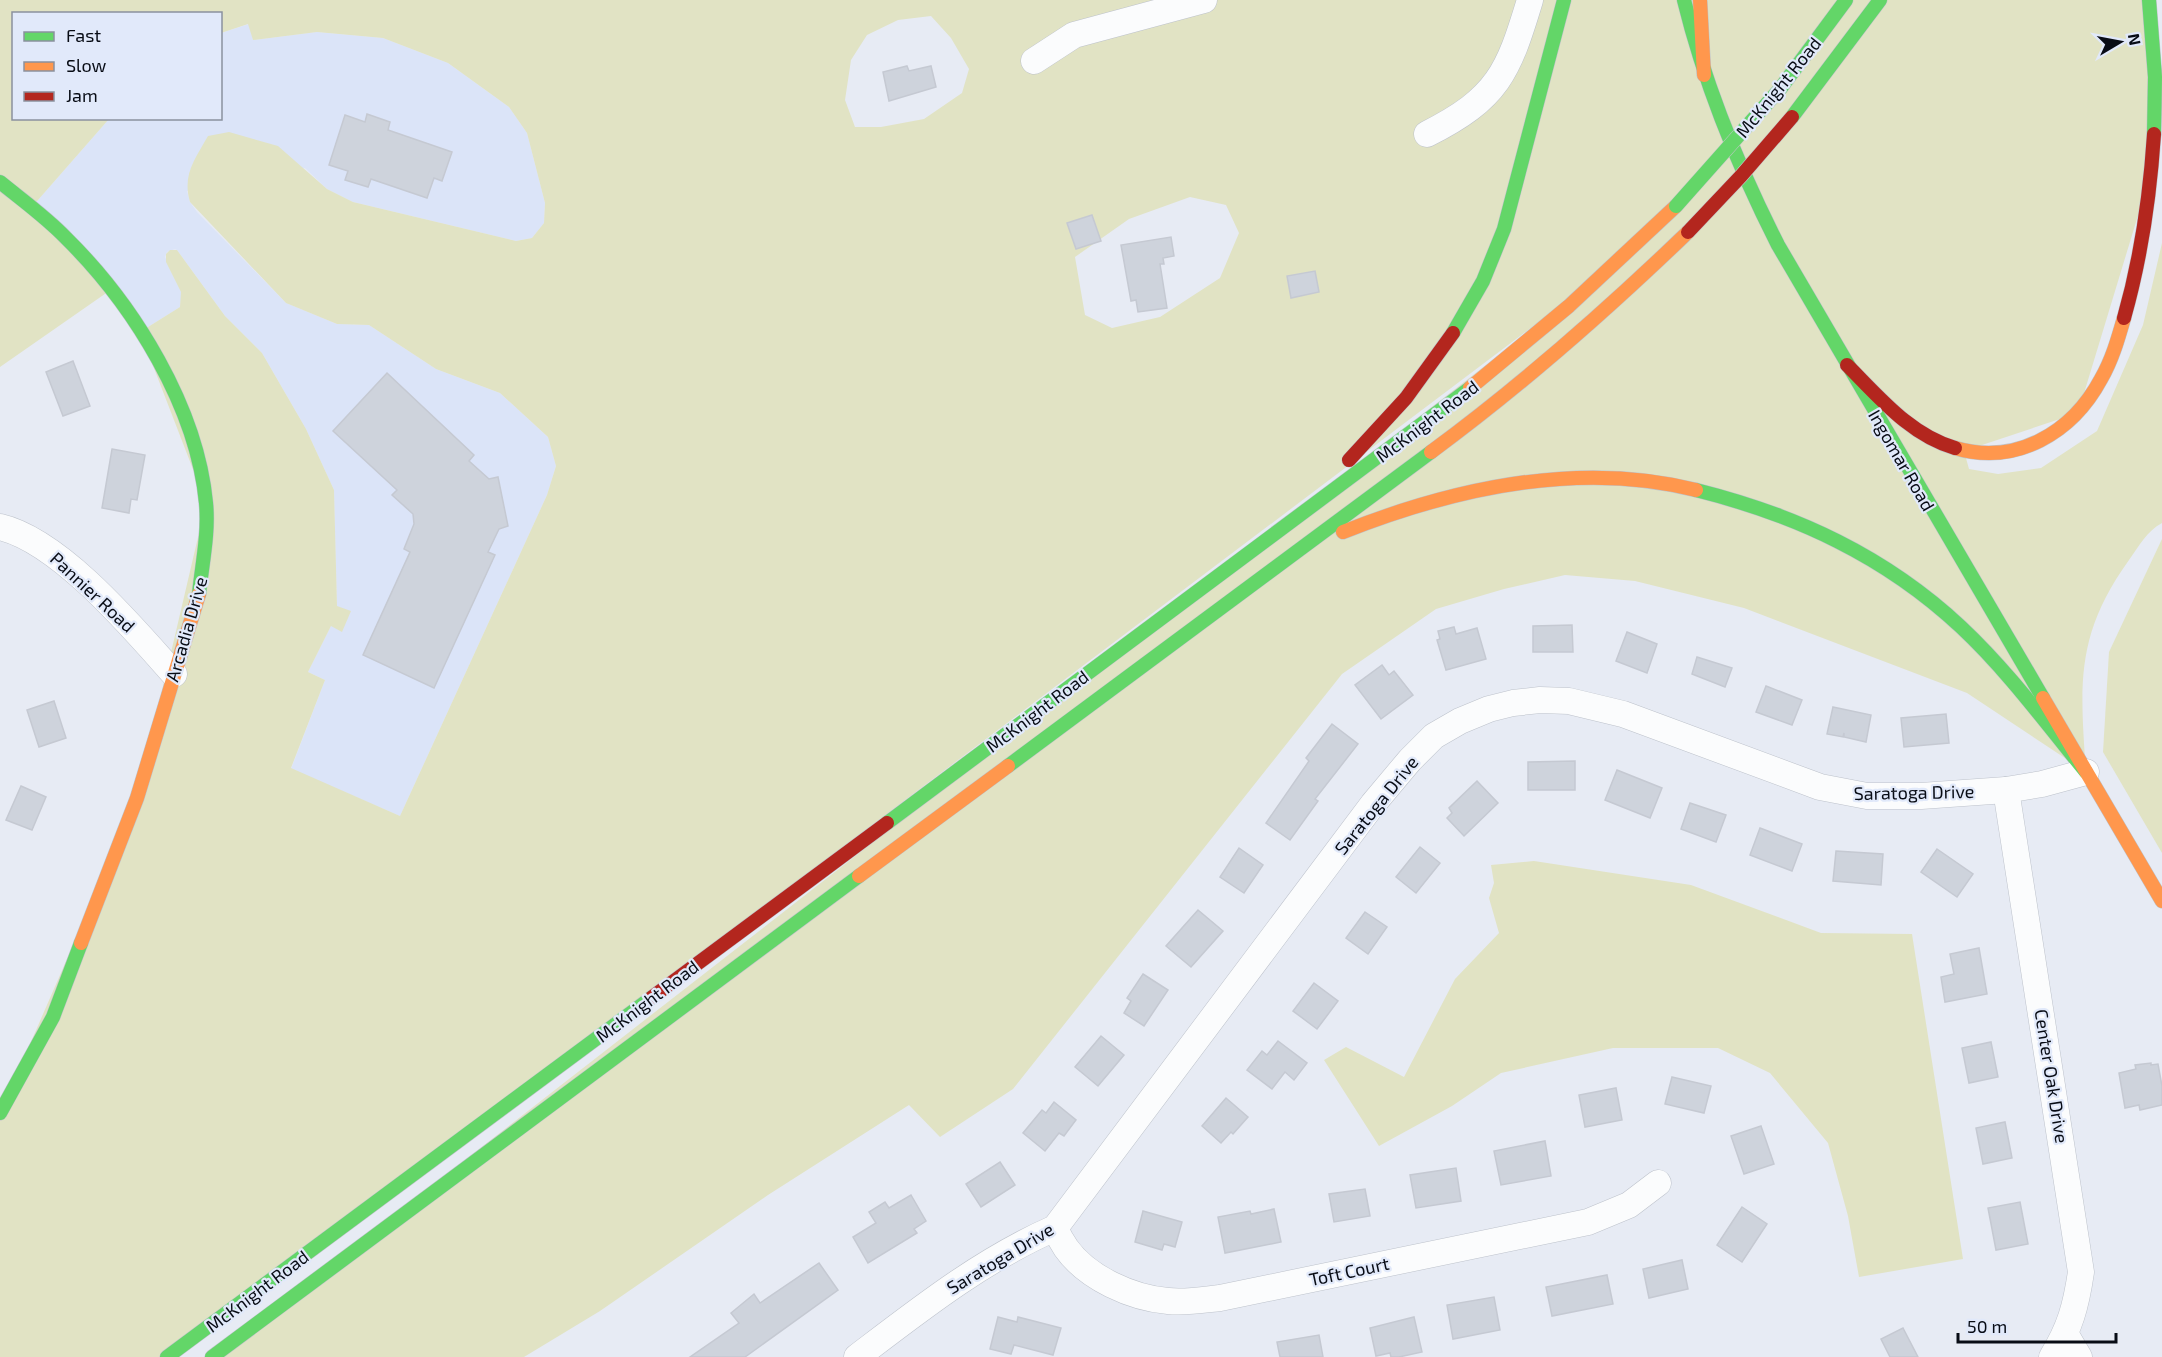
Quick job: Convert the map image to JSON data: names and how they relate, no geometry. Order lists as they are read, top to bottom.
{
  "streets": {
    "main road": ["McKnight Road", "Ingomar Road", "Arcadia Drive"],
    "street": [
      "Pannier Road",
      "Saratoga Drive",
      "Center Oak Drive",
      "Toft Court"
    ]
  },
  "crossings": [
    ["Ingomar Road", "Saratoga Drive"],
    ["Pannier Road", "Arcadia Drive"],
    ["Saratoga Drive", "Center Oak Drive"],
    ["Saratoga Drive", "Toft Court"]
  ],
  "legend": ["Fast", "Slow", "Jam"],
  "scale_bar": "50 m",
  "north": "right"
}
